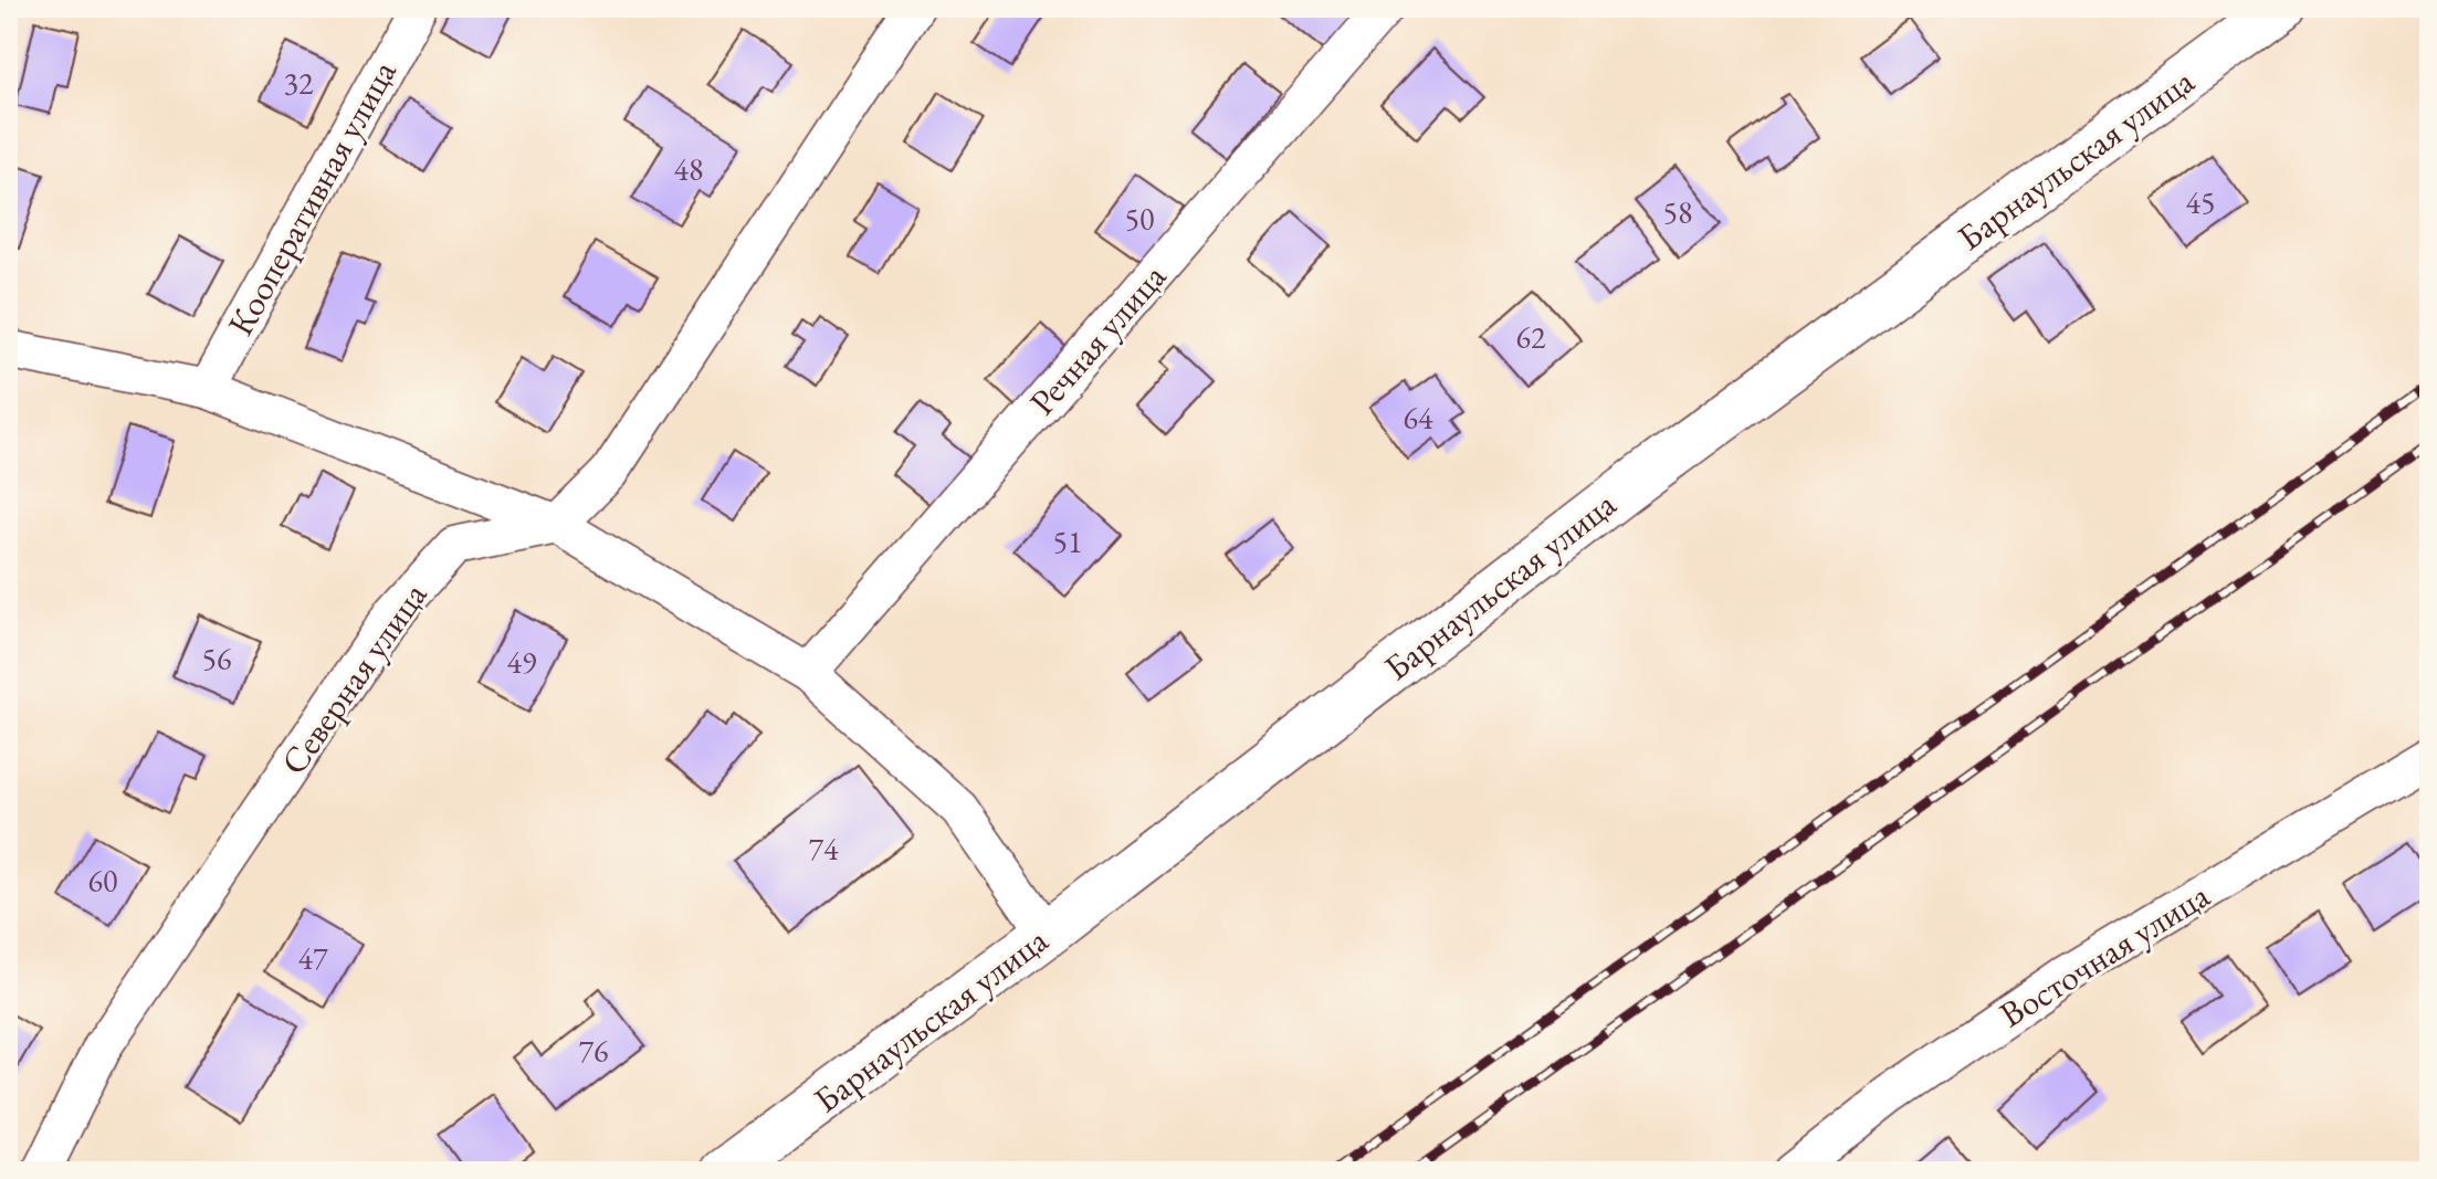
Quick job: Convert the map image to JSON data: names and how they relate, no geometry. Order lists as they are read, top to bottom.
{
  "streets": {
    "street": [
      "Барнаульская улица",
      "Кооперативная улица",
      "Речная улица",
      "Северная улица",
      "Восточная улица"
    ]
  },
  "house_numbers": [
    "32",
    "48",
    "45",
    "58",
    "50",
    "62",
    "64",
    "51",
    "56",
    "49",
    "74",
    "60",
    "47",
    "76"
  ]
}
